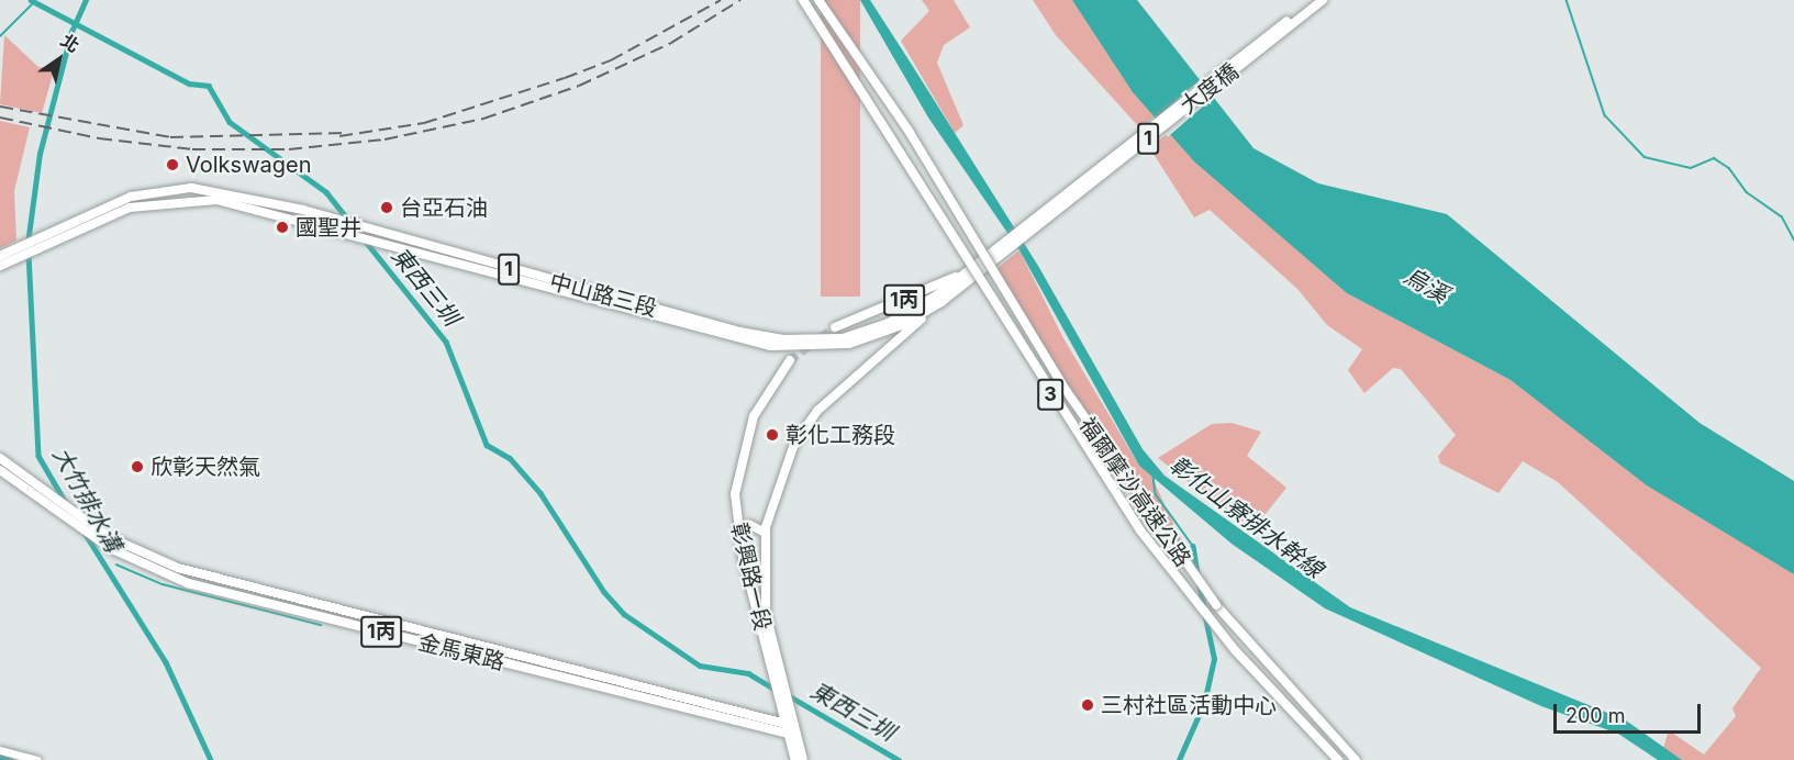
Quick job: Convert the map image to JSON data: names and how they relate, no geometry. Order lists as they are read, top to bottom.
{
  "streets": {
    "highway": ["3", "福爾摩沙高速公路"],
    "main road": [
      "大度橋",
      "1",
      "中山路三段",
      "1丙",
      "彰興路一段",
      "金馬東路"
    ]
  },
  "crossings": [
    ["大度橋", "1"],
    ["大度橋", "中山路三段"],
    ["大度橋", "1丙"],
    ["1", "中山路三段"],
    ["1", "1丙"],
    ["1", "彰興路一段"],
    ["中山路三段", "1丙"],
    ["中山路三段", "彰興路一段"],
    ["彰興路一段", "金馬東路"]
  ],
  "water": [
    "烏溪",
    "東西三圳",
    "大竹排水溝",
    "彰化山寮排水幹線"
  ],
  "places": [
    "Volkswagen",
    "台亞石油",
    "國聖井",
    "彰化工務段",
    "欣彰天然氣",
    "三村社區活動中心"
  ],
  "scale_bar": "200 m",
  "north": "top right"
}
